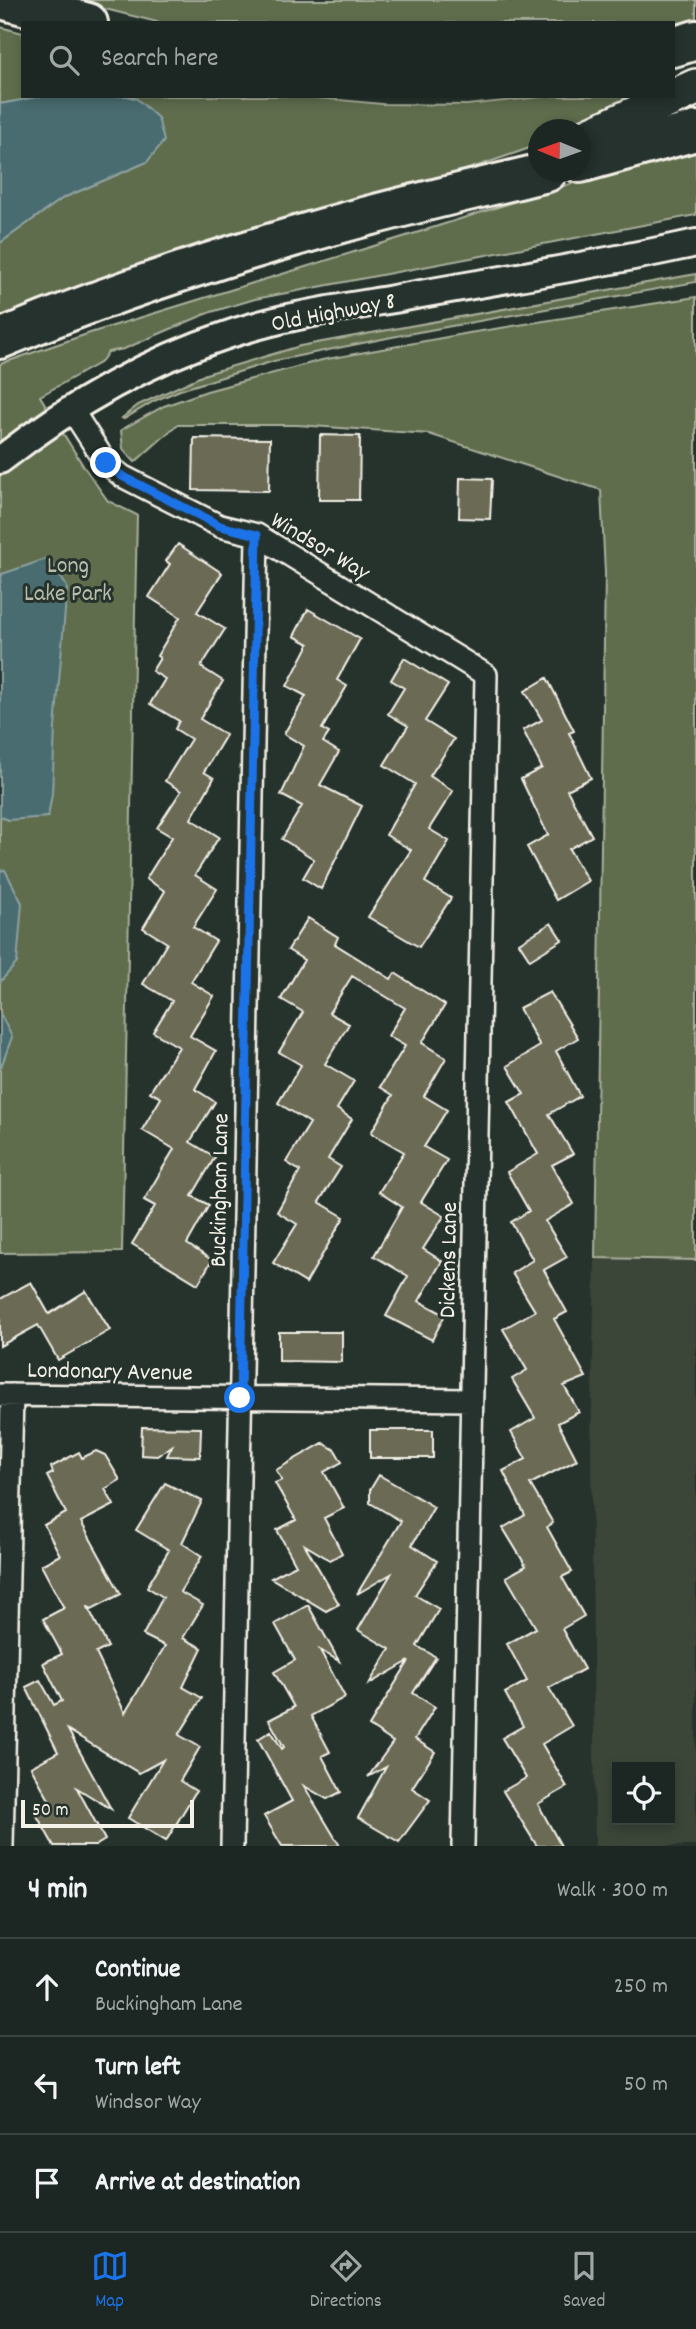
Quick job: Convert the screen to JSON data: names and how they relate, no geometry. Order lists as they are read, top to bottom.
{
  "streets": {
    "street": [
      "Old Highway 8",
      "Windsor Way",
      "Buckingham Lane",
      "Dickens Lane",
      "Londonary Avenue"
    ]
  },
  "crossings": [
    ["Old Highway 8", "Windsor Way"],
    ["Windsor Way", "Buckingham Lane"],
    ["Windsor Way", "Dickens Lane"],
    ["Buckingham Lane", "Londonary Avenue"],
    ["Dickens Lane", "Londonary Avenue"]
  ],
  "parks": ["Long Lake Park"],
  "scale_bar": "50 m",
  "north": "left",
  "page": {
    "search": "Search here",
    "scale": "50 m",
    "heading": ["4 min", "Walk · 300 m"],
    "list": [
      ["Continue", "Buckingham Lane", "250 m"],
      ["Turn left", "Windsor Way", "50 m"],
      "Arrive at destination"
    ],
    "nav": ["Map", "Directions", "Saved"]
  }
}
